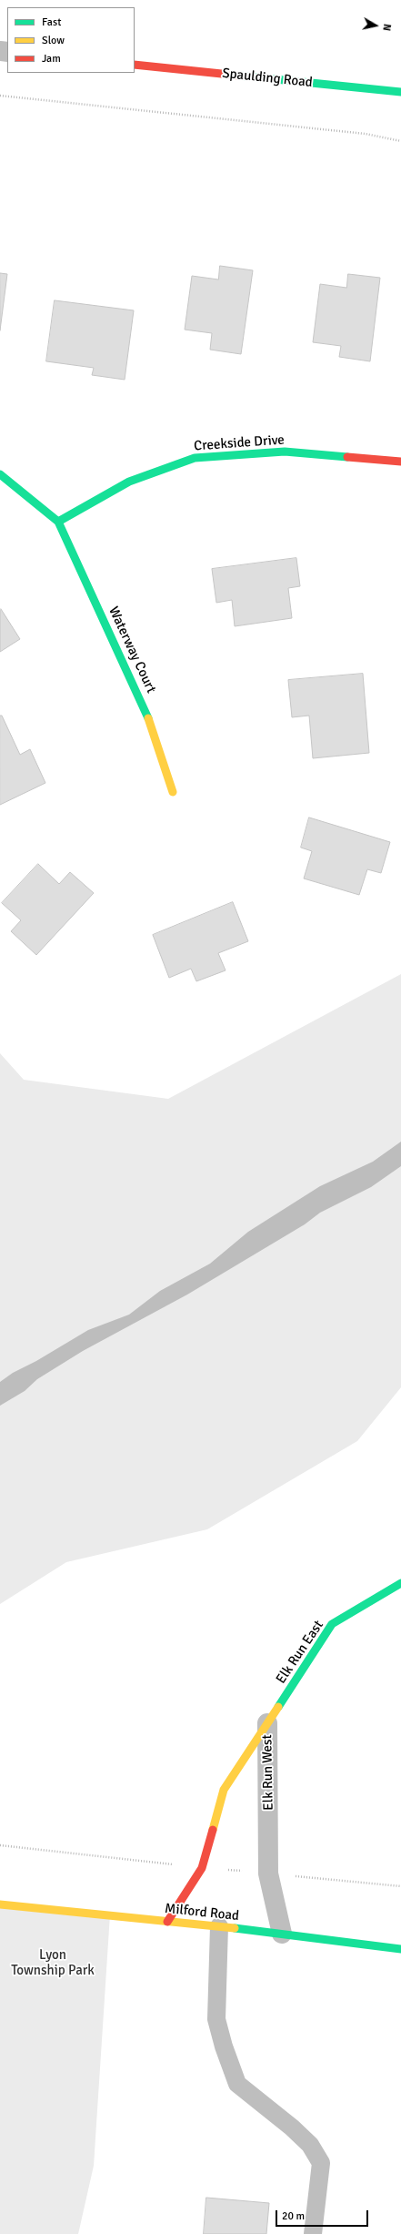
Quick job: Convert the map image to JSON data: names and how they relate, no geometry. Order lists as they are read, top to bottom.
{
  "streets": {
    "street": [
      "Spaulding Road",
      "Creekside Drive",
      "Waterway Court",
      "Elk Run East",
      "Elk Run West",
      "Milford Road"
    ]
  },
  "crossings": [
    ["Creekside Drive", "Waterway Court"],
    ["Elk Run East", "Elk Run West"],
    ["Elk Run West", "Milford Road"]
  ],
  "parks": ["Lyon Township Park"],
  "legend": ["Fast", "Slow", "Jam"],
  "scale_bar": "20 m",
  "north": "right"
}
